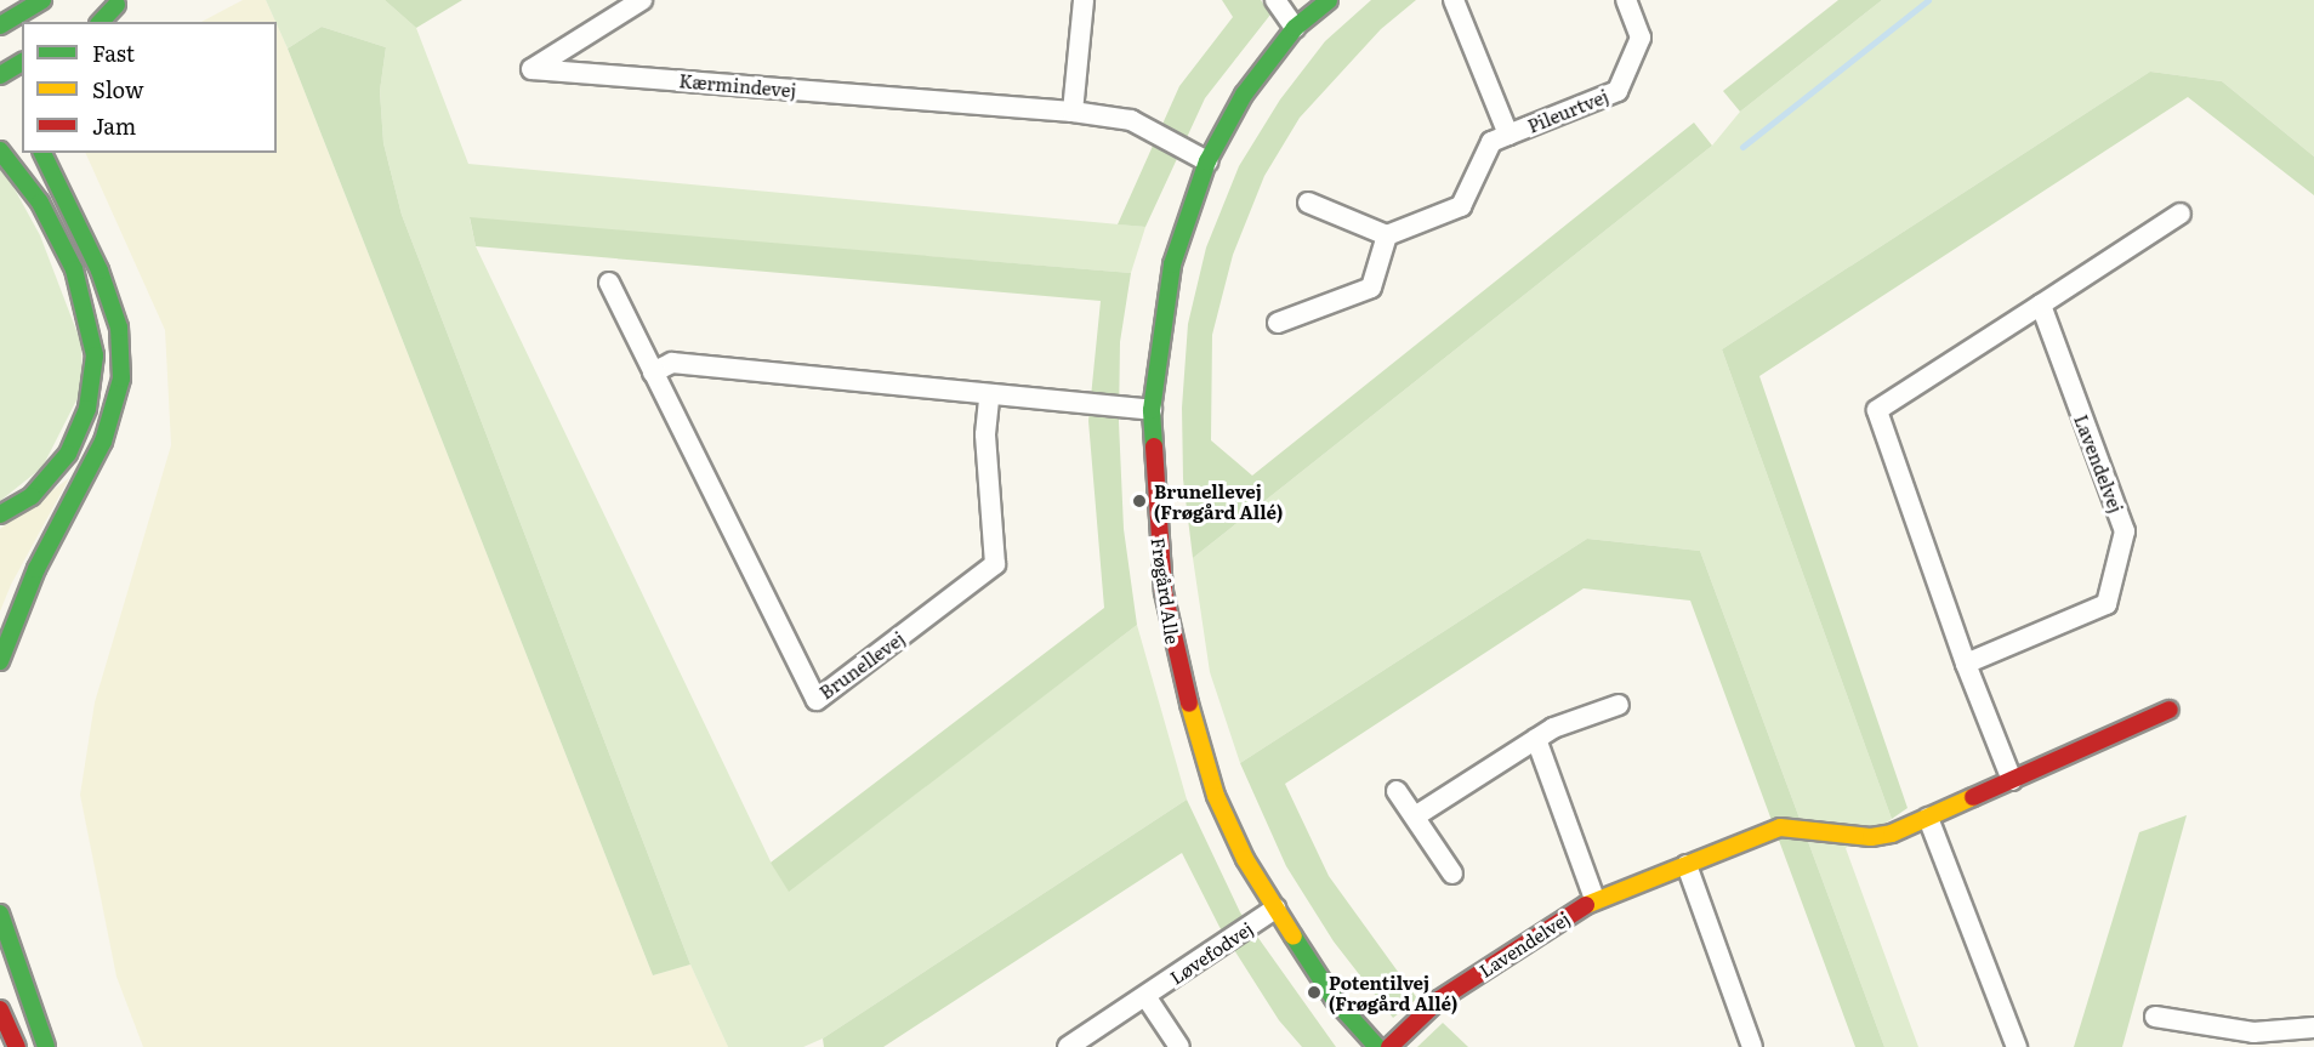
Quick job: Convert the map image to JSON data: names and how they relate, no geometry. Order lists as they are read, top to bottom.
{
  "streets": {
    "main road": ["Lavendelvej", "Frøgård Alle"],
    "street": [
      "Kærmindevej",
      "Pileurtvej",
      "Brunellevej",
      "Løvefodvej"
    ]
  },
  "crossings": [
    ["Kærmindevej", "Frøgård Alle"],
    ["Frøgård Alle", "Løvefodvej"]
  ],
  "places": ["Brunellevej (Frøgård Allé)", "Potentilvej (Frøgård Allé)"],
  "legend": ["Fast", "Slow", "Jam"]
}
